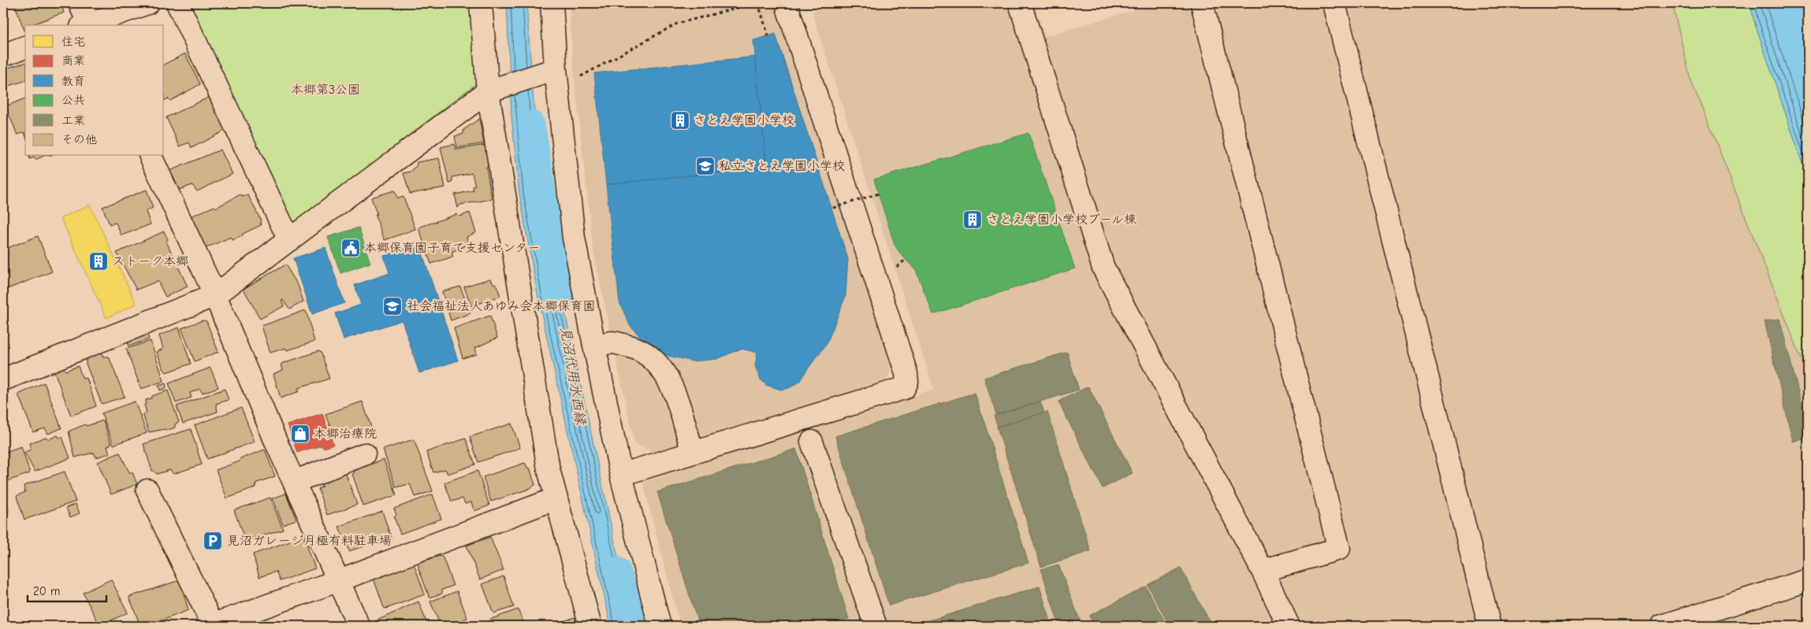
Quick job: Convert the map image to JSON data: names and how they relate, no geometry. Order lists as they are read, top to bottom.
{
  "water": ["見沼代用水西縁"],
  "parks": ["本郷第3公園"],
  "places": {
    "building": ["さとえ学園小学校", "さとえ学園小学校プール棟", "ストーク本郷"],
    "school or university": ["私立さとえ学園小学校", "社会福祉法人あゆみ会本郷保育園"],
    "public building": ["本郷保育園子育て支援センター"],
    "shop": ["本郷治療院"],
    "parking": ["見沼ガレージ月極有料駐車場"]
  },
  "legend": [
    "住宅",
    "商業",
    "教育",
    "公共",
    "工業",
    "その他"
  ],
  "scale_bar": "20 m"
}
